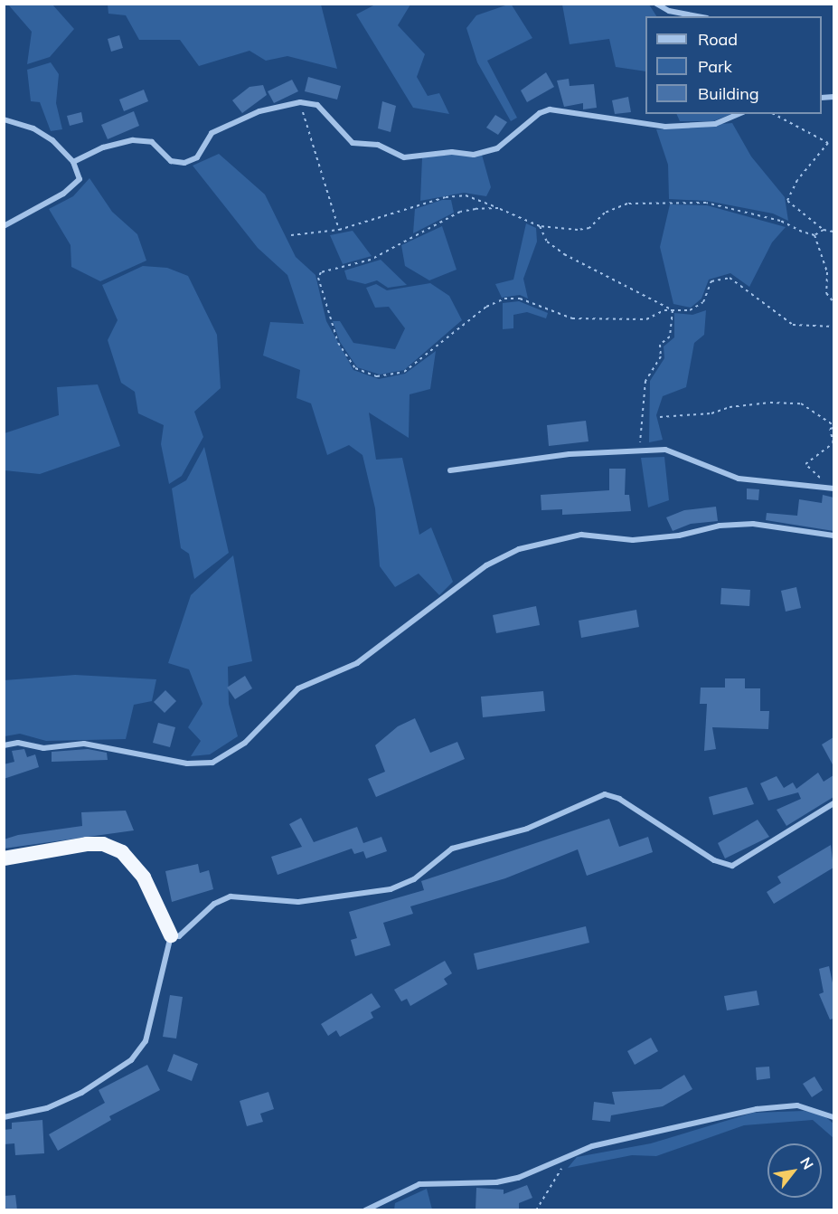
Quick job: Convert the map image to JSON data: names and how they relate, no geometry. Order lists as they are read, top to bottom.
{
  "legend": ["Road", "Park", "Building"],
  "north": "top right"
}
